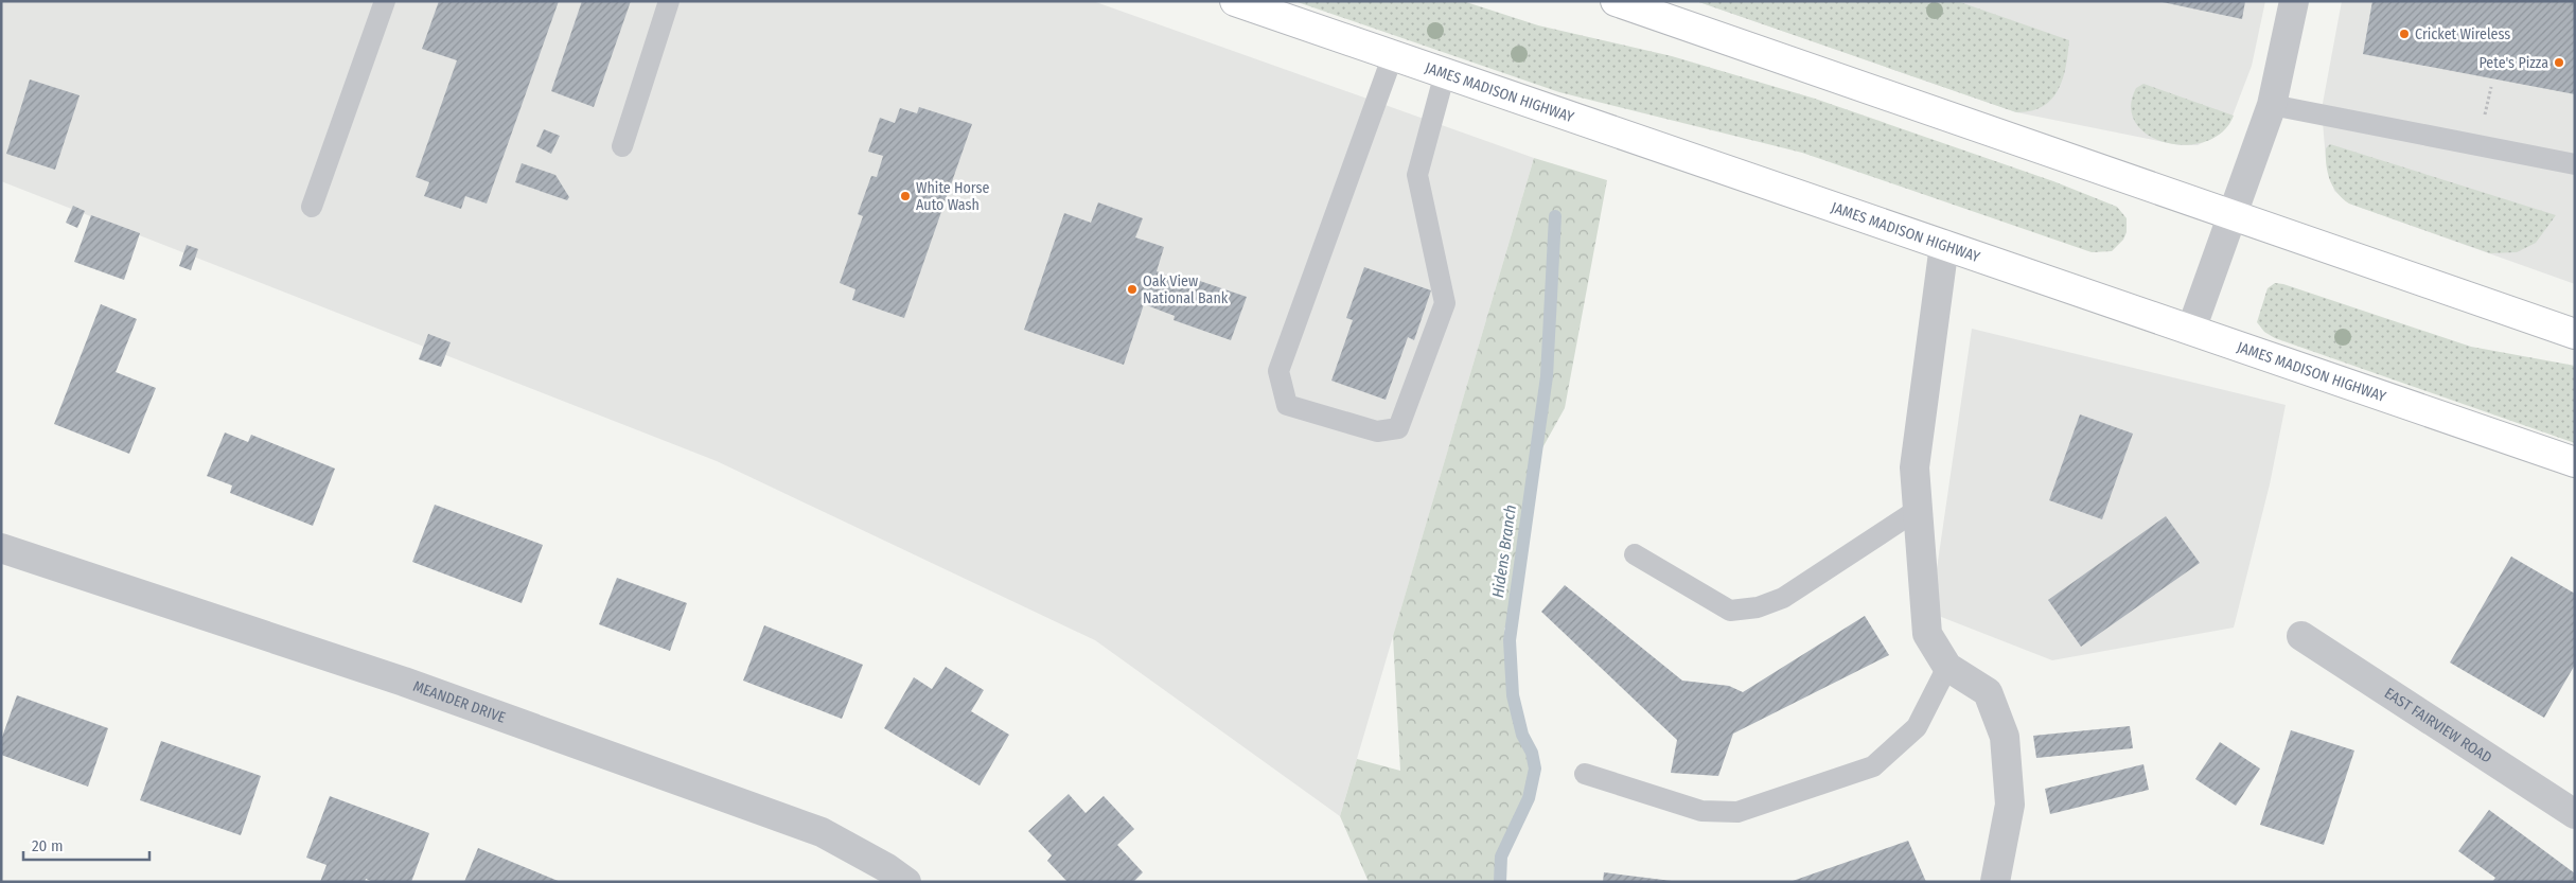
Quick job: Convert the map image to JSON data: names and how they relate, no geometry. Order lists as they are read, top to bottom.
{
  "streets": {
    "main road": ["JAMES MADISON HIGHWAY"],
    "street": ["MEANDER DRIVE", "EAST FAIRVIEW ROAD"]
  },
  "water": ["Hidens Branch"],
  "places": [
    "Cricket Wireless",
    "Pete's Pizza",
    "White Horse Auto Wash",
    "Oak View National Bank"
  ],
  "scale_bar": "20 m"
}
